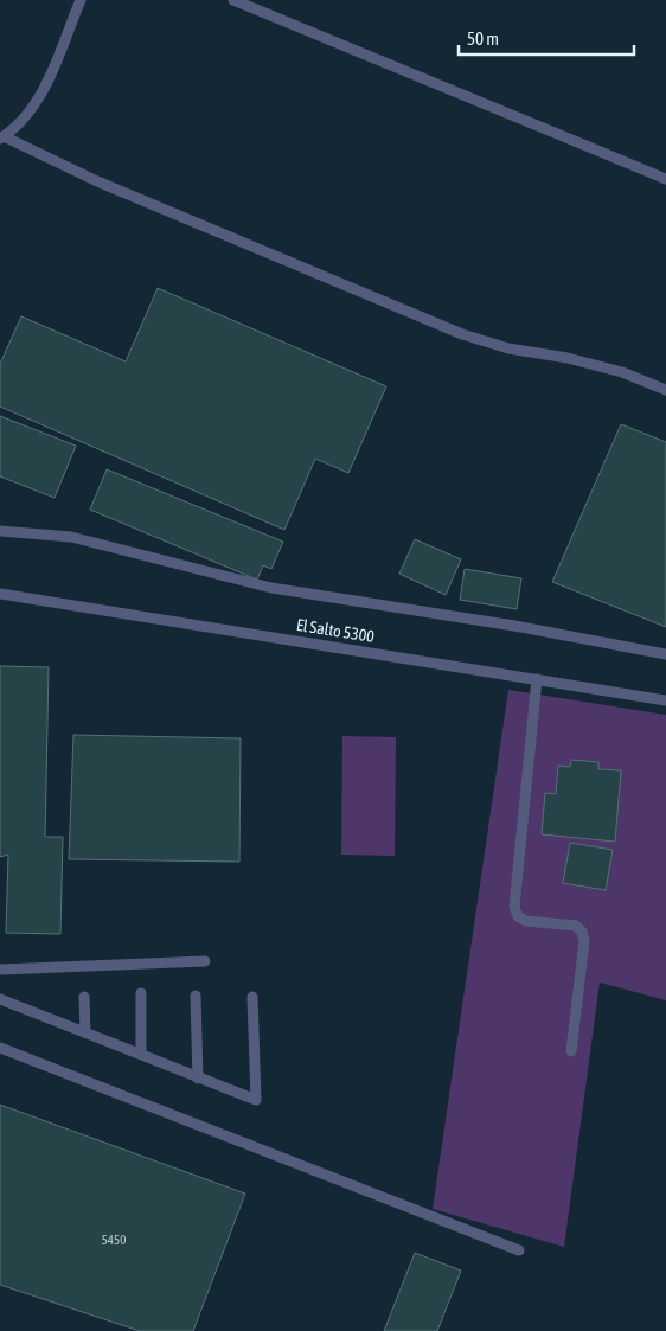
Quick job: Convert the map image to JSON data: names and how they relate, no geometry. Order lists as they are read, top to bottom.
{
  "streets": {
    "lane": ["El Salto 5300"]
  },
  "house_numbers": ["5450"],
  "scale_bar": "50 m"
}
